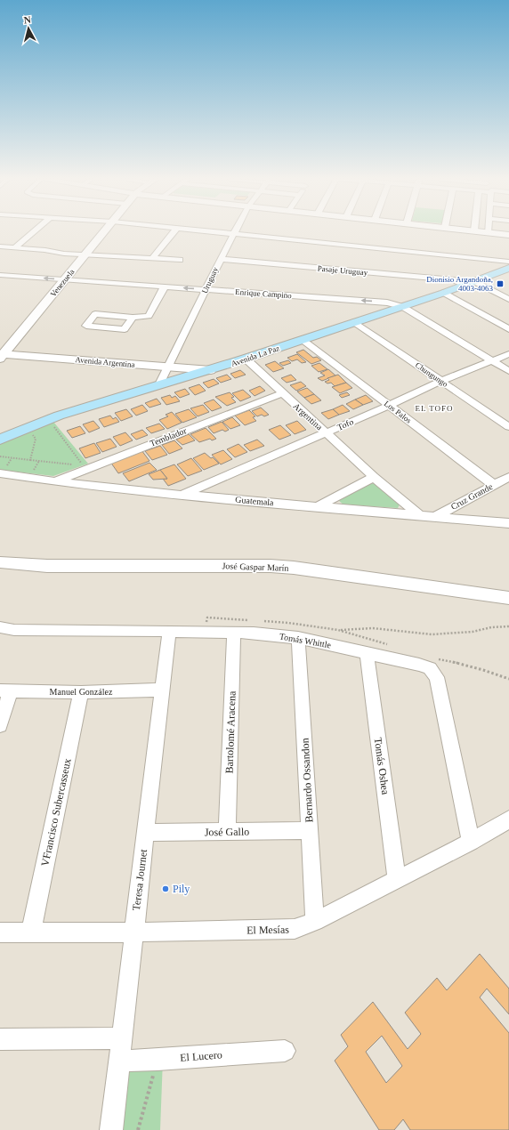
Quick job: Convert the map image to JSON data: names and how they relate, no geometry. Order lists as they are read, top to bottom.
{
  "streets": {
    "main road": ["Avenida La Paz"],
    "street": [
      "Pasaje Uruguay",
      "Uruguay",
      "Venezuela",
      "Enrique Campino",
      "Avenida Argentina",
      "Chungungo",
      "Los Palos",
      "Argentina",
      "Tofo",
      "Temblador",
      "Cruz Grande",
      "Guatemala",
      "José Gaspar Marín",
      "Tomás Whittle",
      "Manuel González",
      "Bartolomé Aracena",
      "Tomás Oshea",
      "Bernardo Ossandon",
      "VFrancisco Subercasseux",
      "José Gallo",
      "Teresa Journet",
      "El Mesías",
      "El Lucero"
    ]
  },
  "crossings": [
    ["Pasaje Uruguay", "Uruguay"],
    ["Pasaje Uruguay", "Avenida La Paz"],
    ["Uruguay", "Enrique Campino"],
    ["Uruguay", "Avenida La Paz"],
    ["Uruguay", "Avenida Argentina"],
    ["Venezuela", "Enrique Campino"],
    ["Venezuela", "Avenida Argentina"],
    ["Enrique Campino", "Avenida La Paz"],
    ["Enrique Campino", "Tofo"],
    ["Avenida La Paz", "Avenida Argentina"],
    ["Avenida La Paz", "Chungungo"],
    ["Avenida La Paz", "Los Palos"],
    ["Avenida La Paz", "Argentina"],
    ["Chungungo", "Tofo"],
    ["Los Palos", "Tofo"],
    ["Los Palos", "Cruz Grande"],
    ["Argentina", "Tofo"],
    ["Argentina", "Temblador"],
    ["Argentina", "Guatemala"],
    ["Tofo", "Guatemala"],
    ["Temblador", "Guatemala"],
    ["Cruz Grande", "Guatemala"],
    ["Tomás Whittle", "Bartolomé Aracena"],
    ["Tomás Whittle", "Tomás Oshea"],
    ["Tomás Whittle", "Bernardo Ossandon"],
    ["Tomás Whittle", "Teresa Journet"],
    ["Tomás Whittle", "El Mesías"],
    ["Manuel González", "VFrancisco Subercasseux"],
    ["Manuel González", "Teresa Journet"],
    ["Bartolomé Aracena", "José Gallo"],
    ["Tomás Oshea", "El Mesías"],
    ["Bernardo Ossandon", "José Gallo"],
    ["Bernardo Ossandon", "El Mesías"],
    ["VFrancisco Subercasseux", "El Mesías"],
    ["José Gallo", "Teresa Journet"],
    ["Teresa Journet", "El Mesías"],
    ["Teresa Journet", "El Lucero"]
  ],
  "districts": ["EL TOFO"],
  "places": {
    "transit": ["Dionisio Argandoña, 4003-4063"],
    "other": ["Pily"]
  },
  "north": "top"
}
